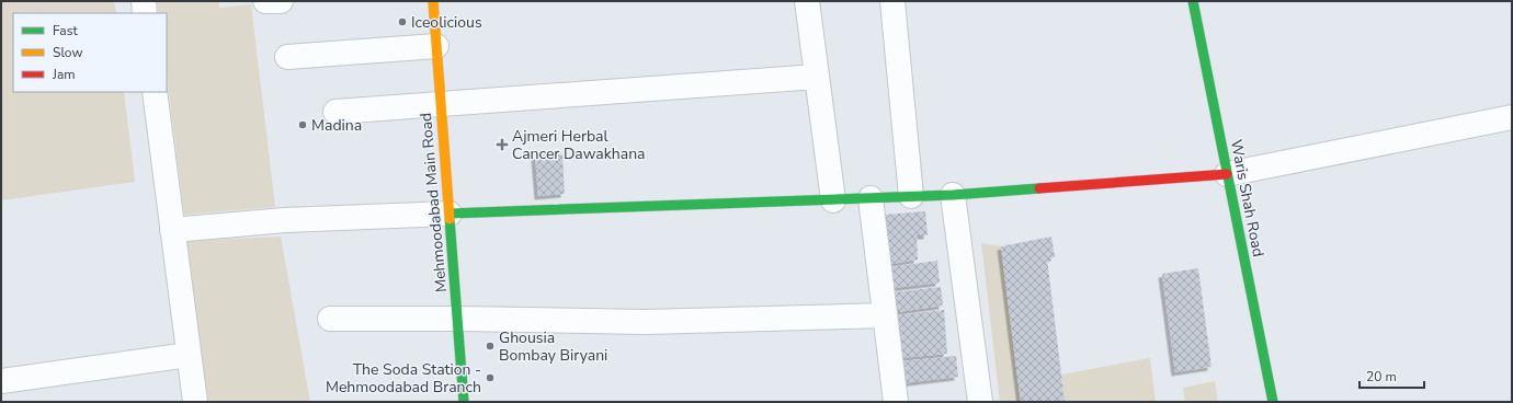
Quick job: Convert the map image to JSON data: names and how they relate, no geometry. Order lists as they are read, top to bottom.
{
  "streets": {
    "main road": ["Waris Shah Road", "Mehmoodabad Main Road"]
  },
  "places": {
    "other": [
      "Iceolicious",
      "Madina",
      "Ghousia Bombay Biryani",
      "The Soda Station - Mehmoodabad Branch"
    ],
    "health": ["Ajmeri Herbal Cancer Dawakhana"]
  },
  "legend": ["Fast", "Slow", "Jam"],
  "scale_bar": "20 m"
}
